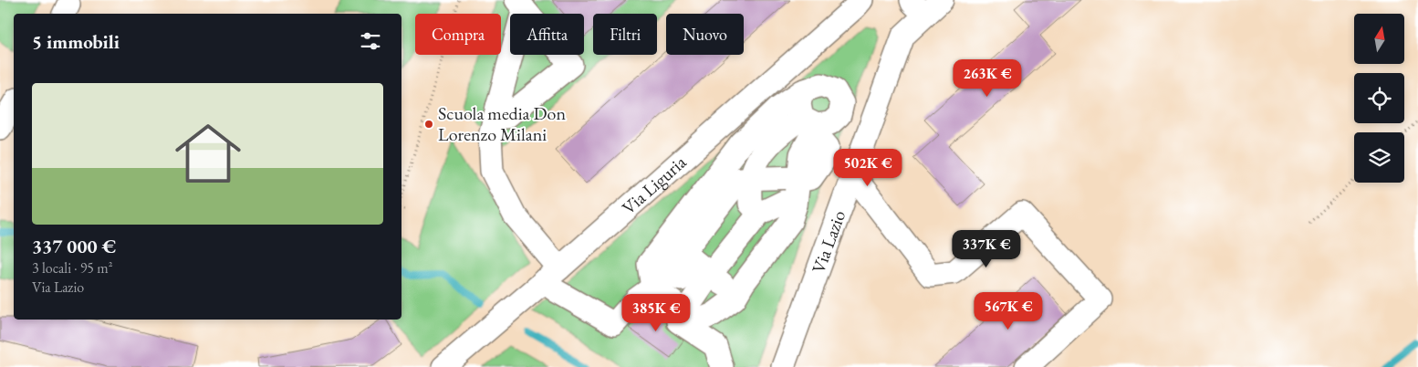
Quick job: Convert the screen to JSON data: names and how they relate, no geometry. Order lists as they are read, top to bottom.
{
  "streets": {
    "street": ["Via Liguria", "Via Lazio"]
  },
  "places": ["Scuola media Don Lorenzo Milani"],
  "north": "top",
  "page": {
    "chip": [
      "Compra",
      "Affitta",
      "Filtri",
      "Nuovo"
    ],
    "heading": "5 immobili",
    "price": [
      "263K €",
      "502K €",
      "337K €",
      "567K €",
      "385K €"
    ],
    "list": [
      {
        "name": "337 000 €",
        "note": "3 locali · 95 m² · Via Lazio"
      }
    ]
  }
}
